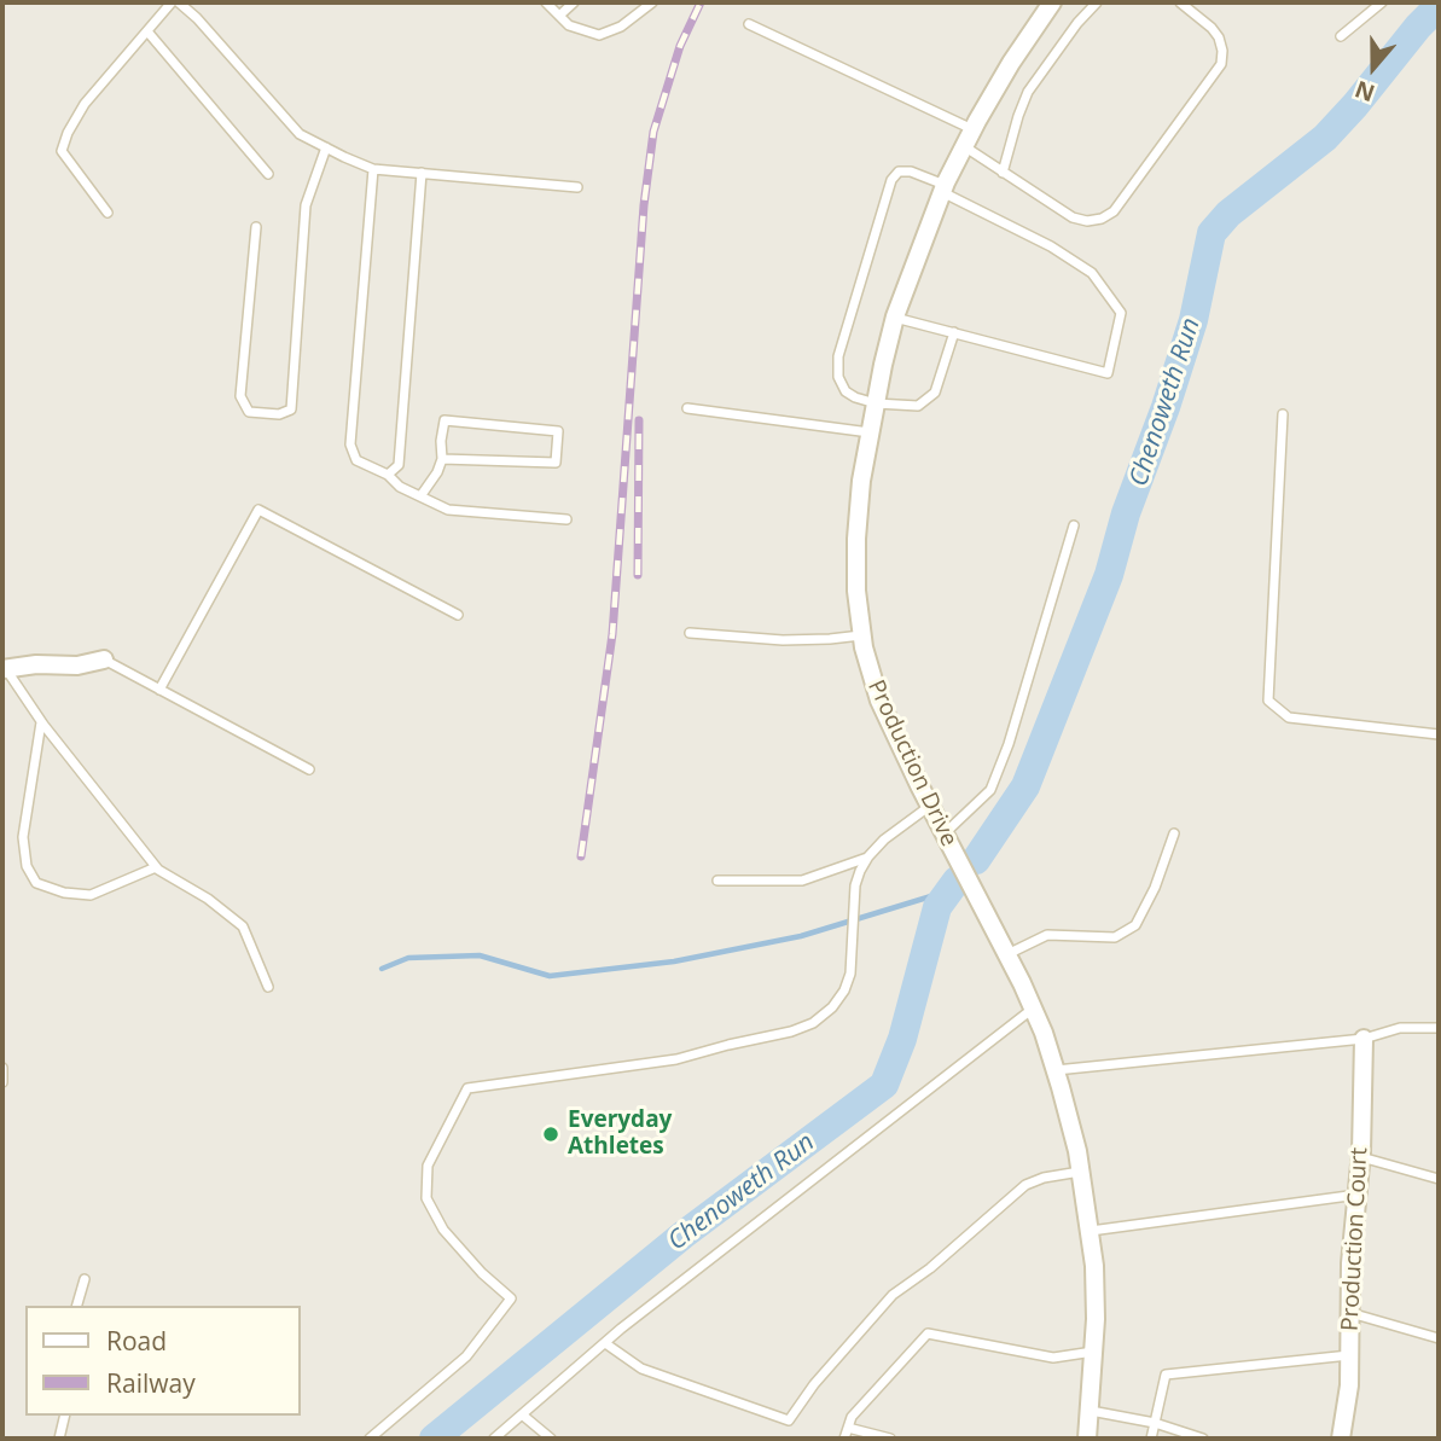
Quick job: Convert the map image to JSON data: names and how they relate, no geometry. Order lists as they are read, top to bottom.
{
  "streets": {
    "street": ["Production Drive", "Production Court"]
  },
  "water": ["Chenoweth Run"],
  "places": ["Everyday Athletes"],
  "legend": ["Road", "Railway"],
  "north": "bottom"
}
